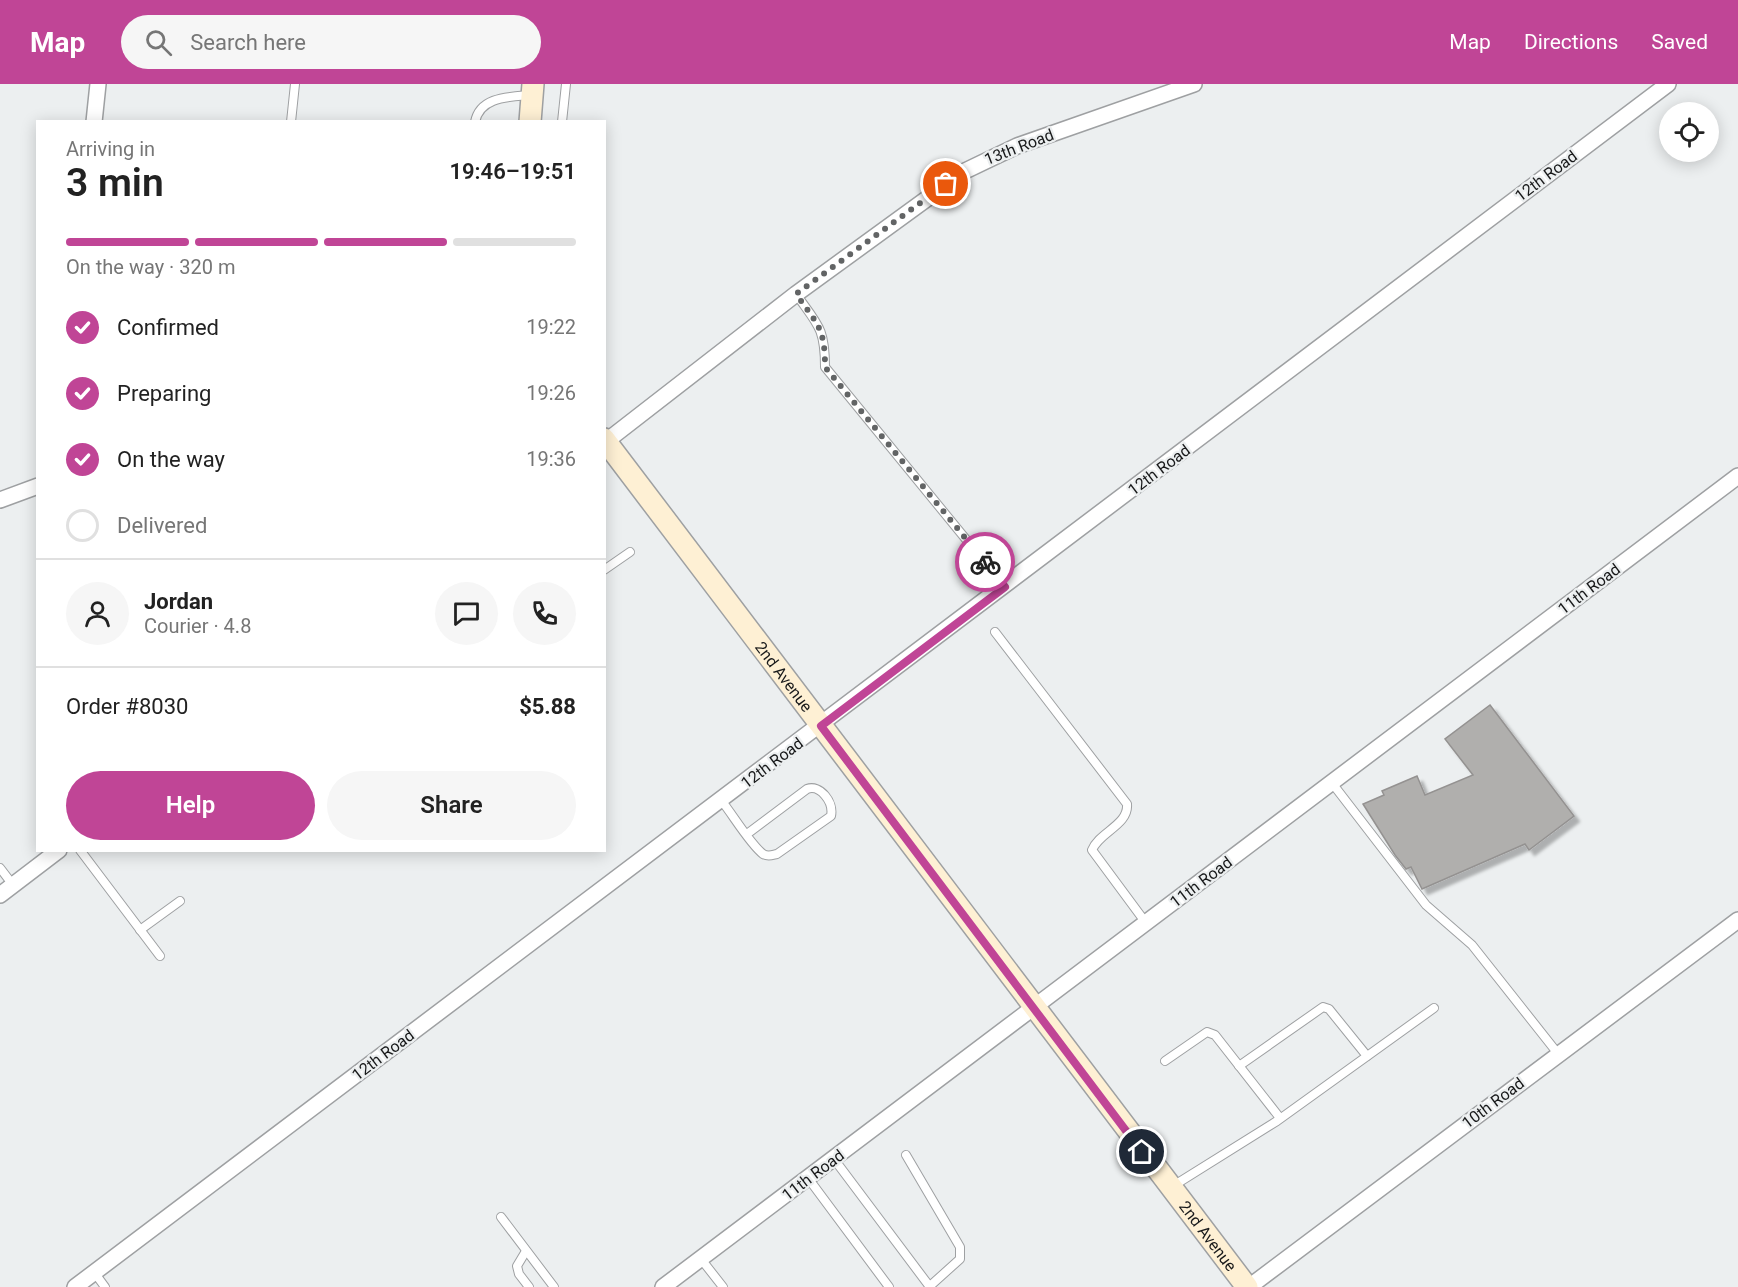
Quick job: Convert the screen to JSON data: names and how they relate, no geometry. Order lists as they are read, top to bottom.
{
  "streets": {
    "street": [
      "13th Road",
      "12th Road",
      "11th Road",
      "2nd Avenue",
      "10th Road"
    ]
  },
  "crossings": [
    ["12th Road", "2nd Avenue"],
    ["11th Road", "2nd Avenue"],
    ["2nd Avenue", "10th Road"]
  ],
  "page": {
    "header": "Map",
    "search": "Search here",
    "nav": ["Map", "Directions", "Saved"],
    "heading": ["3 min", "Arriving in", "19:46–19:51"],
    "panel": [
      "Jordan",
      "Courier · 4.8",
      "Order #8030",
      "$5.88"
    ],
    "bar": "On the way · 320 m",
    "list": [
      ["Confirmed", "19:22"],
      ["Preparing", "19:26"],
      ["On the way", "19:36"],
      "Delivered"
    ],
    "buttons": ["Help", "Share"]
  }
}
